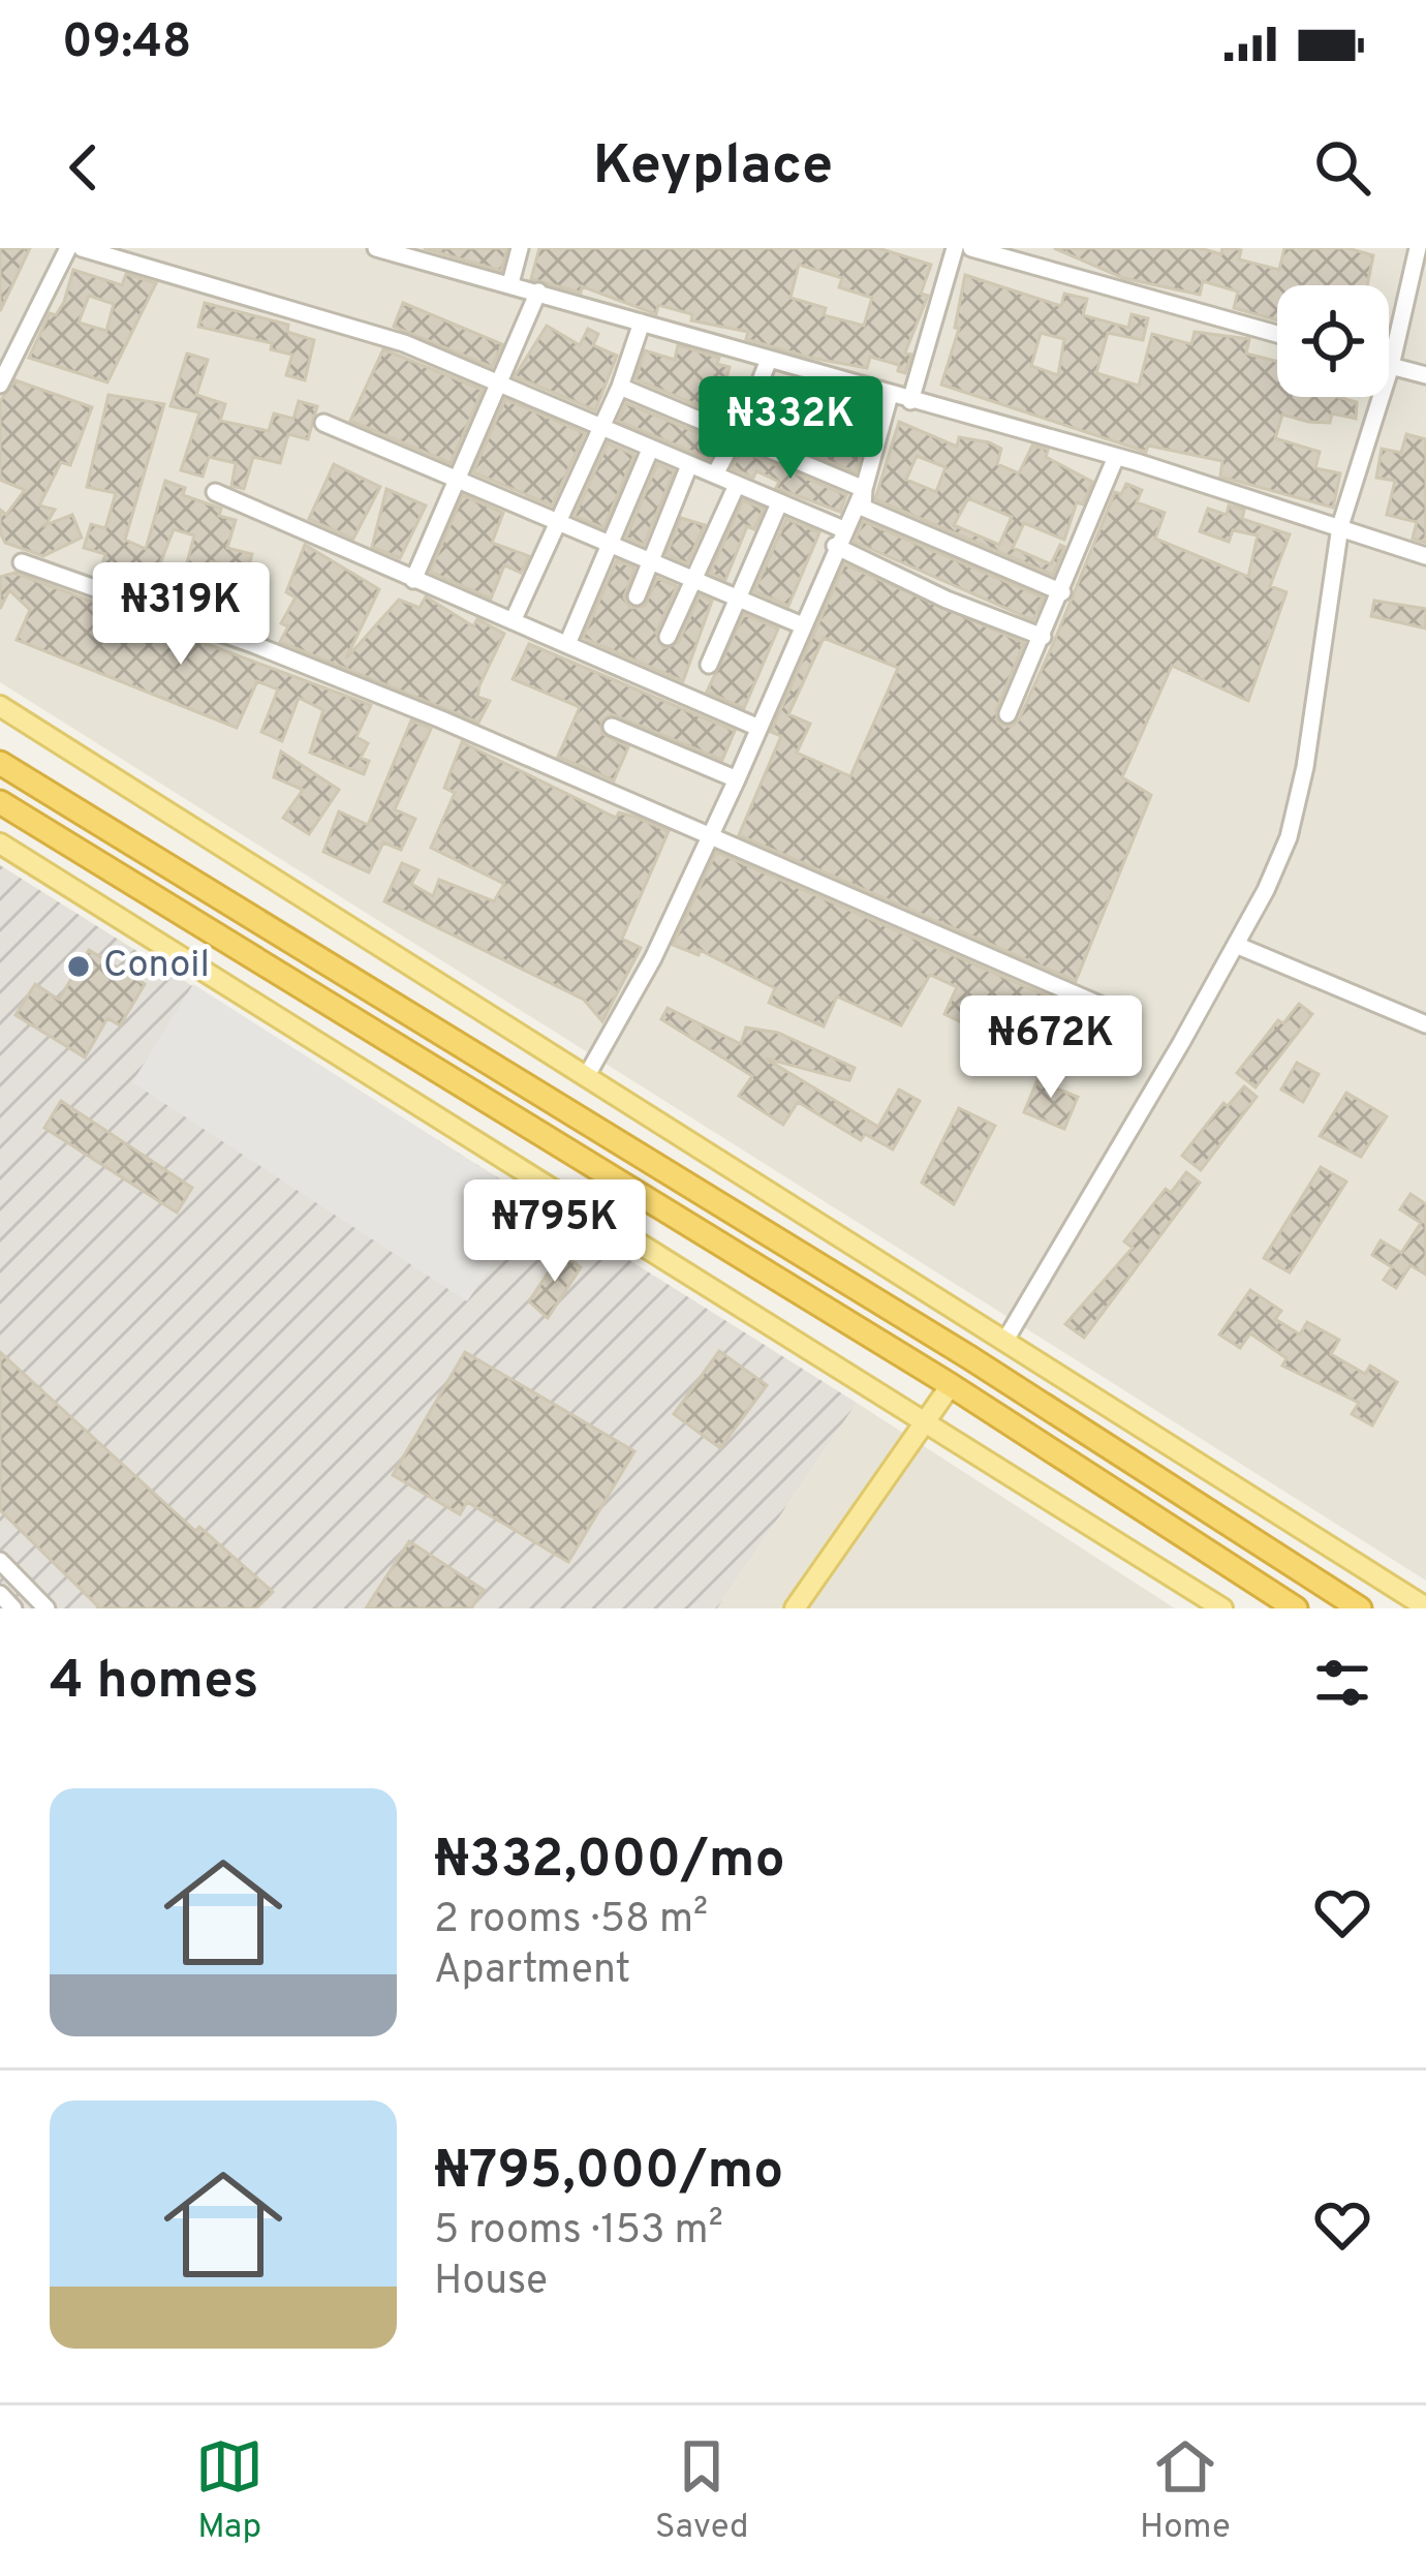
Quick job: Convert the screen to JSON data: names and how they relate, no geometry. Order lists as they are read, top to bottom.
{
  "places": ["Conoil"],
  "page": {
    "status": "09:48",
    "header": "Keyplace",
    "price": [
      "₦332K",
      "₦319K",
      "₦672K",
      "₦795K"
    ],
    "heading": "4 homes",
    "list": [
      {
        "name": "₦332,000/mo",
        "note": "2 rooms · 58 m² · Apartment"
      },
      {
        "name": "₦795,000/mo",
        "note": "5 rooms · 153 m² · House"
      }
    ],
    "tabs": ["Map", "Saved", "Home"]
  }
}
